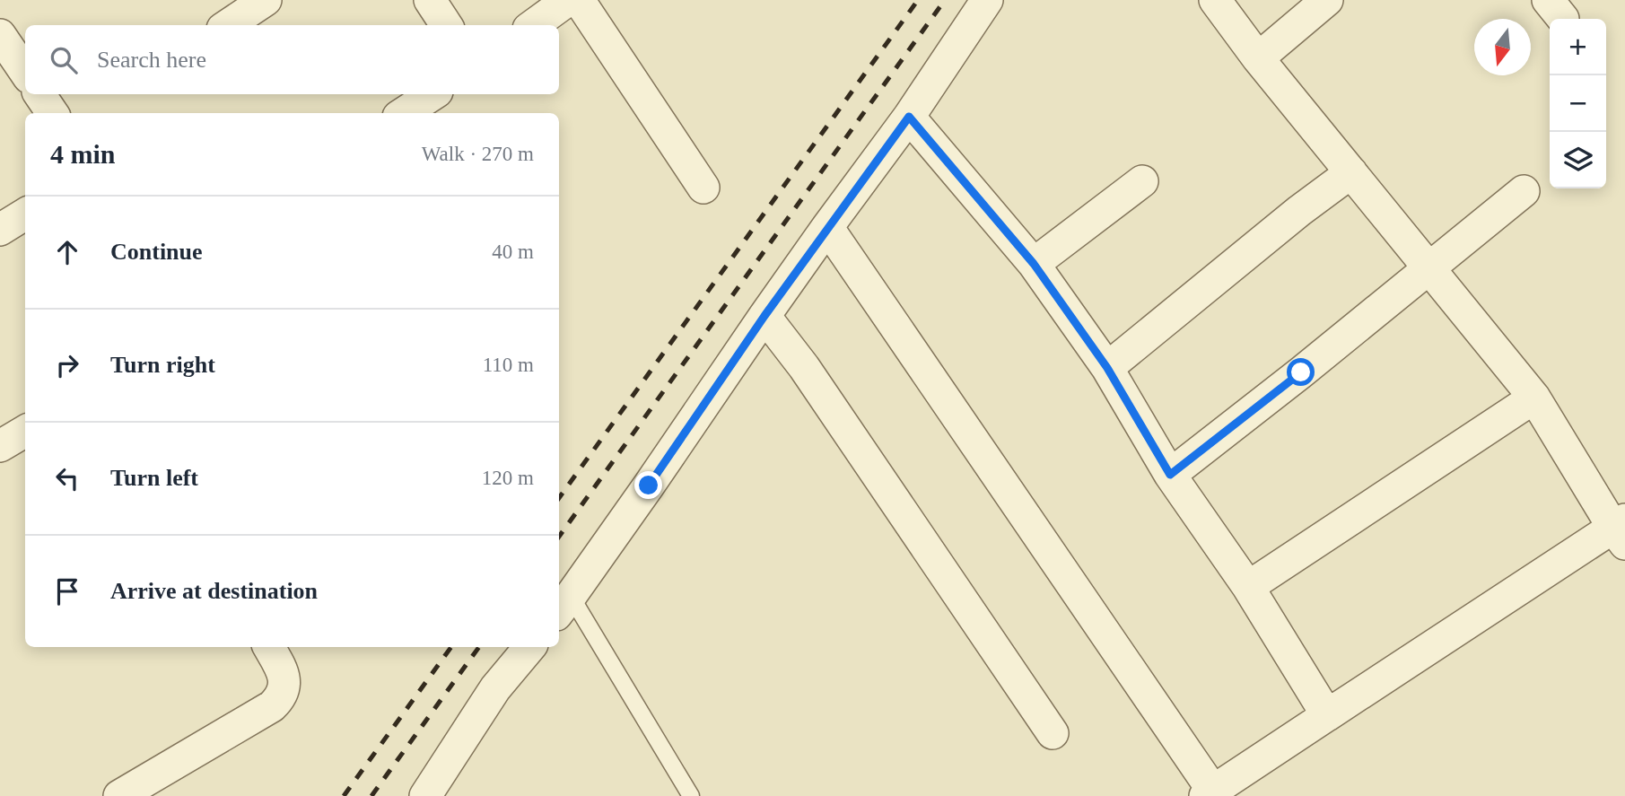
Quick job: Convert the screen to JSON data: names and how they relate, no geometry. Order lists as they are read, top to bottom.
{
  "north": "bottom",
  "page": {
    "map_buttons": ["+", "−"],
    "search": "Search here",
    "heading": ["4 min", "Walk · 270 m"],
    "list": [
      ["Continue", "40 m"],
      ["Turn right", "110 m"],
      ["Turn left", "120 m"],
      "Arrive at destination"
    ]
  }
}
